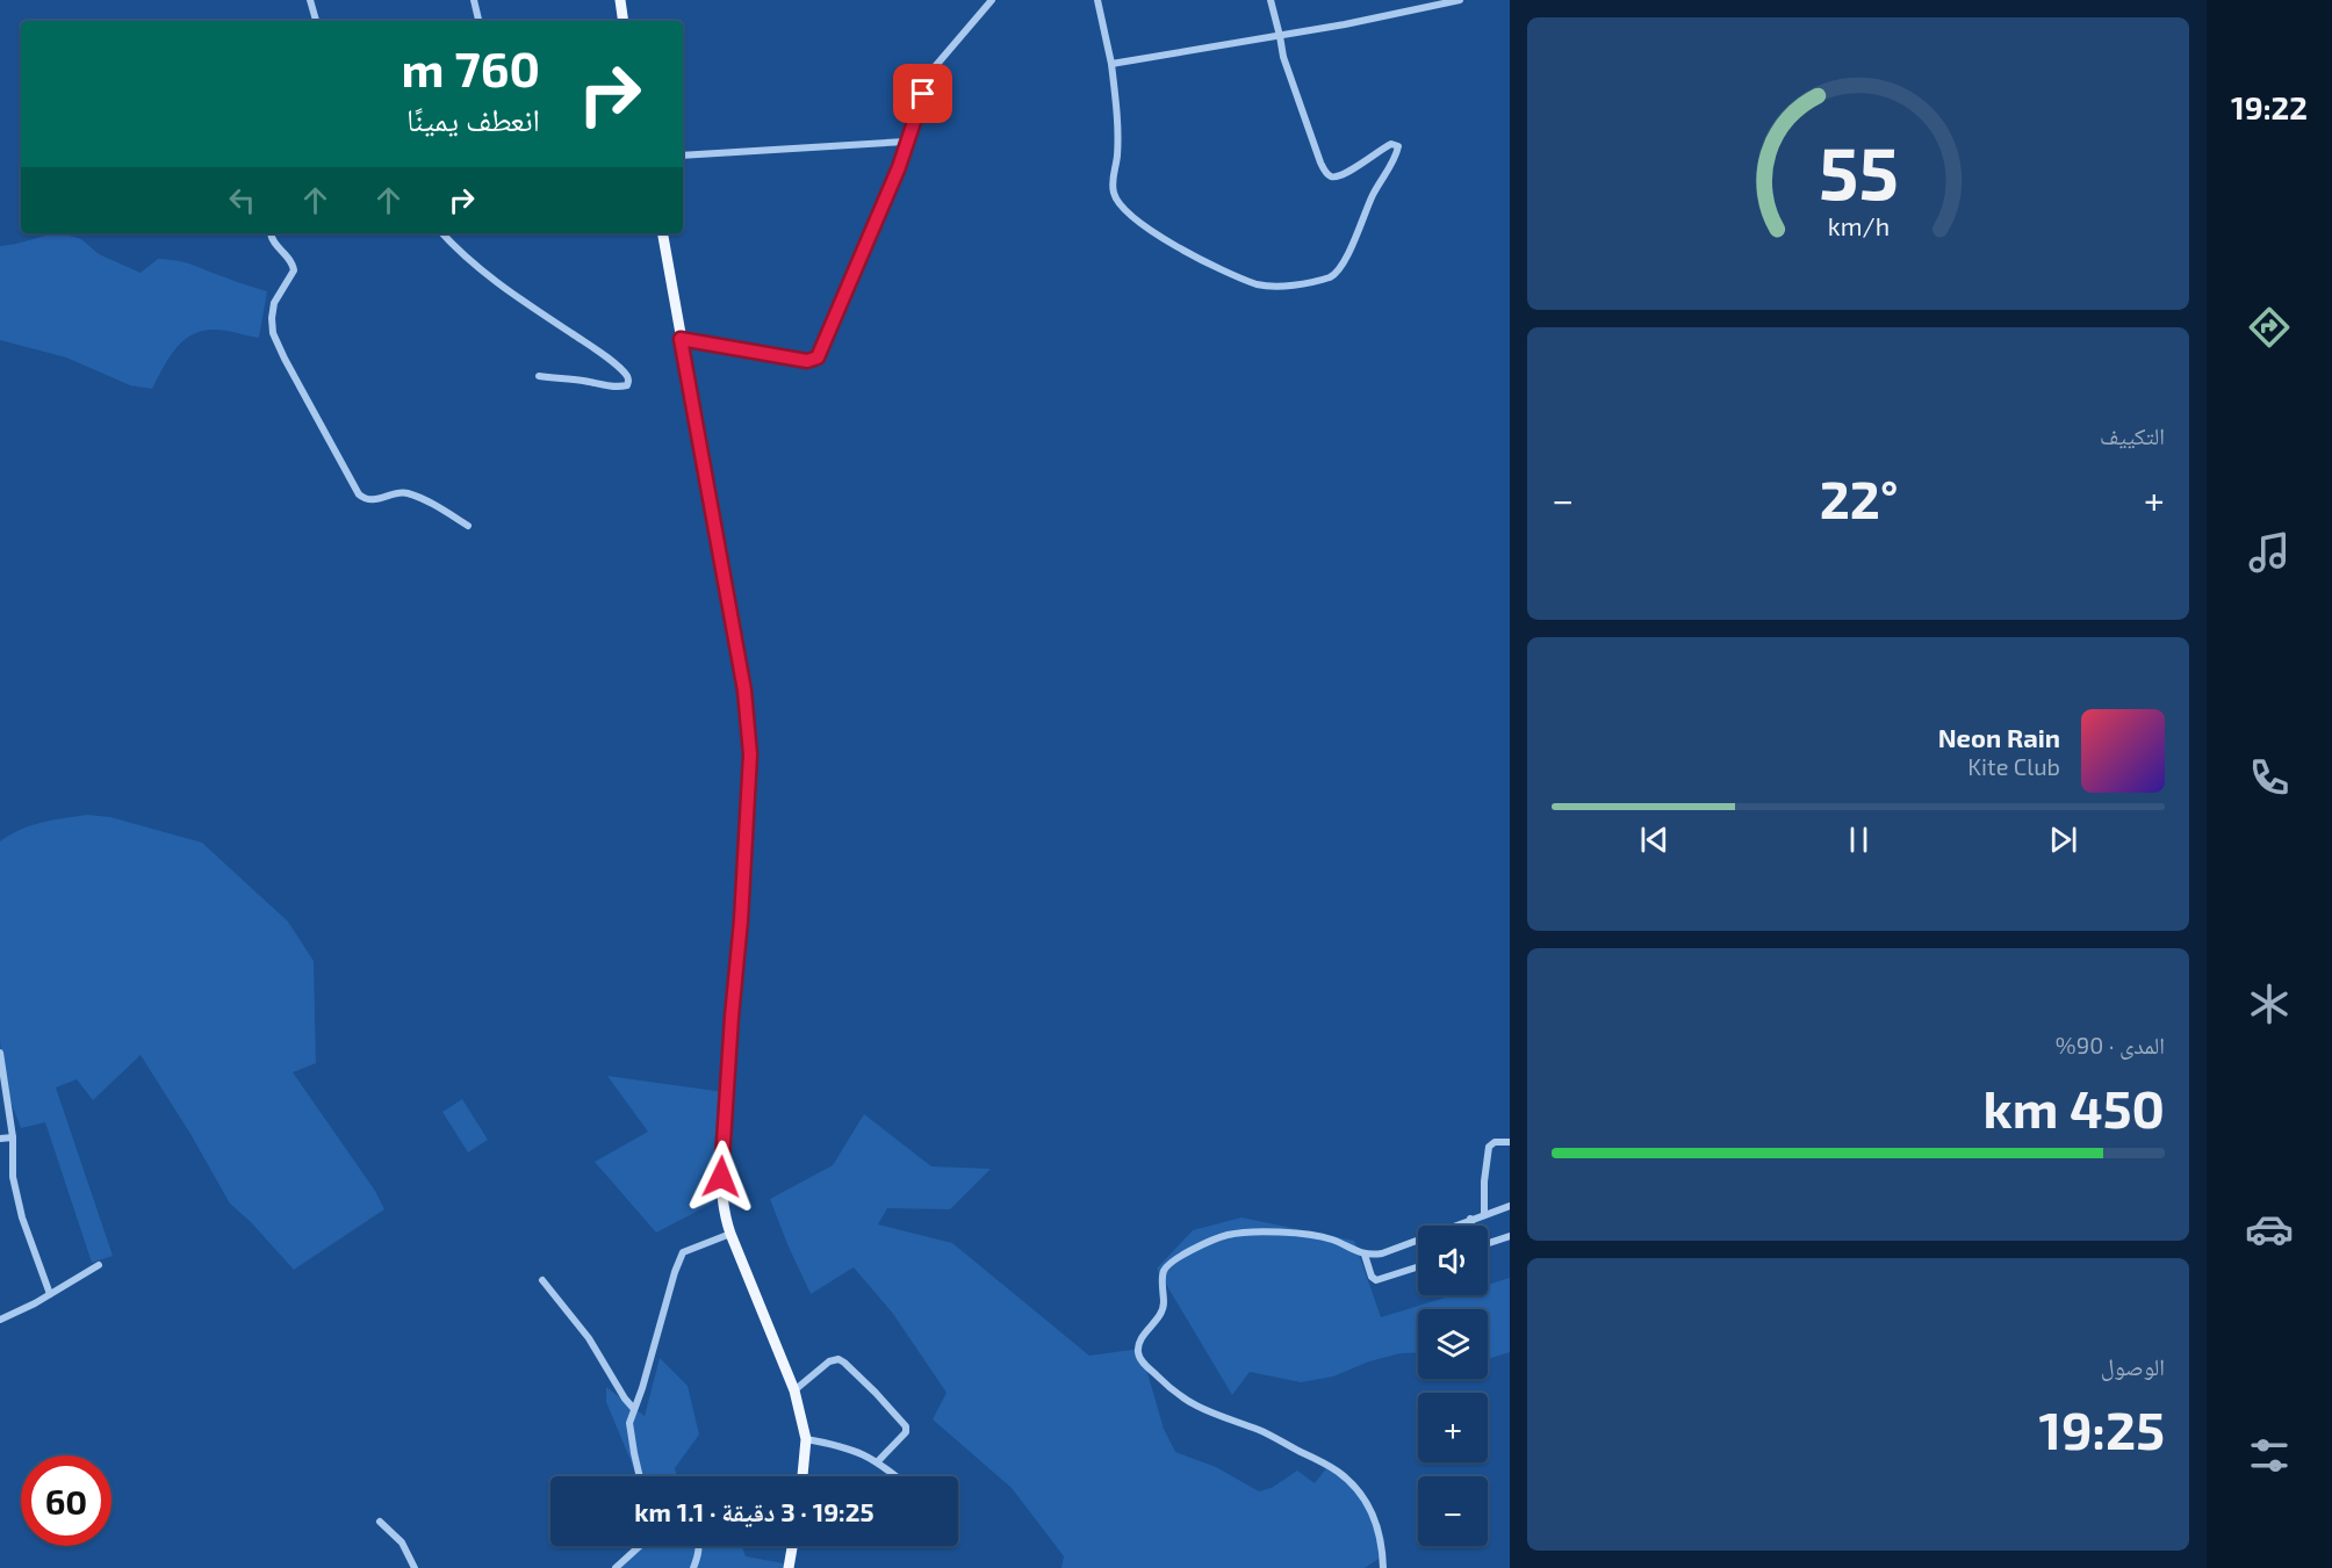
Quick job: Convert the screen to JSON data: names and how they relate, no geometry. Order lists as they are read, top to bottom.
{
  "page": {
    "tabs": "19:22",
    "turn": ["760 m", "انعطف يمينًا"],
    "tile": [
      "التكييف",
      ["المدى · 90%", "450 km"],
      ["الوصول", "19:25"]
    ],
    "heat": ["−", "22°", "+"],
    "song": ["Neon Rain", "Kite Club"],
    "map_buttons": ["+", "−"],
    "limit": "60",
    "trip": "19:25 · 3 دقيقة · 1.1 km",
    "gauge": ["55", "km/h"]
  }
}
